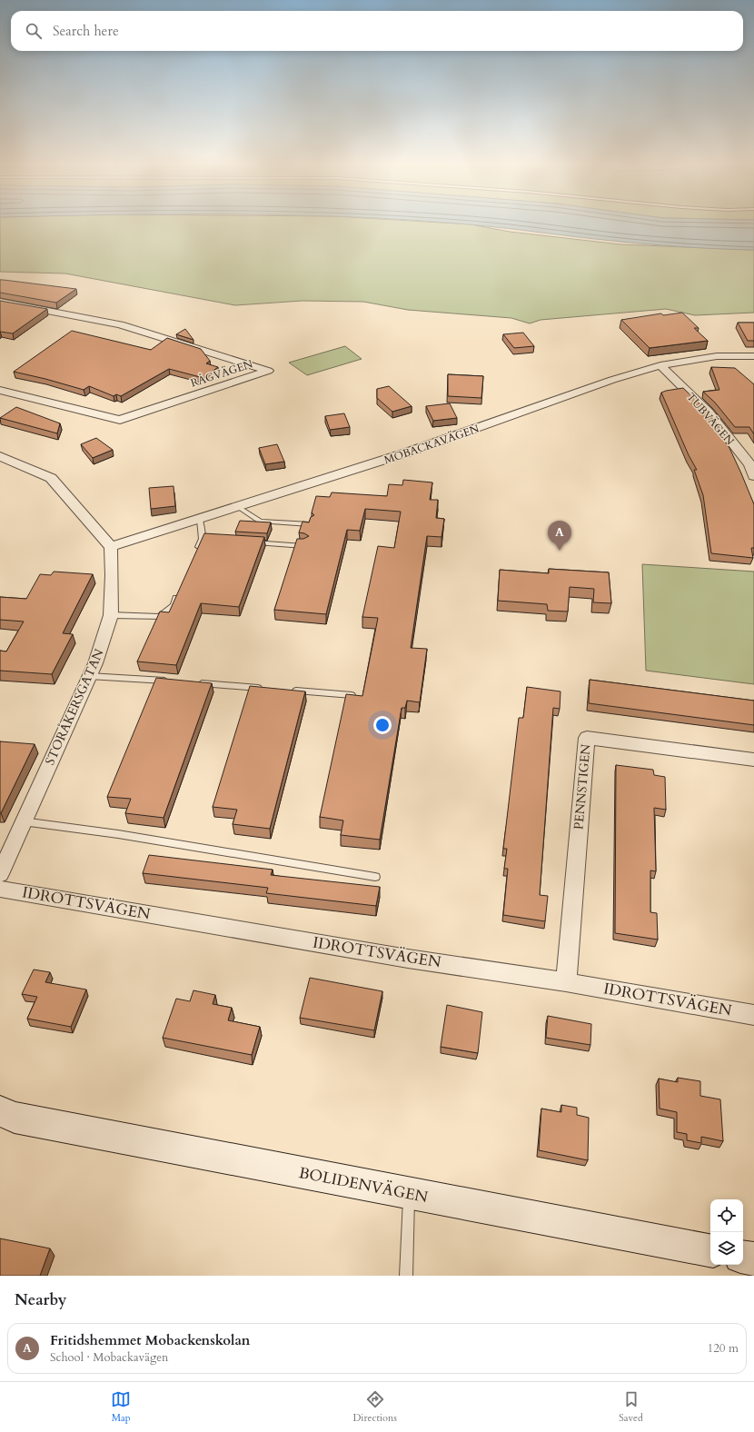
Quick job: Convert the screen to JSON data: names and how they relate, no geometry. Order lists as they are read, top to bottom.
{
  "streets": {
    "main road": ["BOLIDENVÄGEN"],
    "street": [
      "RÅGVÄGEN",
      "TUBVÄGEN",
      "MOBACKAVÄGEN",
      "STORÅKERSGATAN",
      "PENNSTIGEN",
      "IDROTTSVÄGEN"
    ]
  },
  "crossings": [
    ["TUBVÄGEN", "MOBACKAVÄGEN"],
    ["MOBACKAVÄGEN", "STORÅKERSGATAN"],
    ["PENNSTIGEN", "IDROTTSVÄGEN"]
  ],
  "page": {
    "search": "Search here",
    "pins": "A",
    "heading": "Nearby",
    "list": [
      {
        "mark": "A",
        "name": "Fritidshemmet Mobackenskolan",
        "note": "School · Mobackavägen",
        "value": "120 m"
      }
    ],
    "nav": ["Map", "Directions", "Saved"]
  }
}
